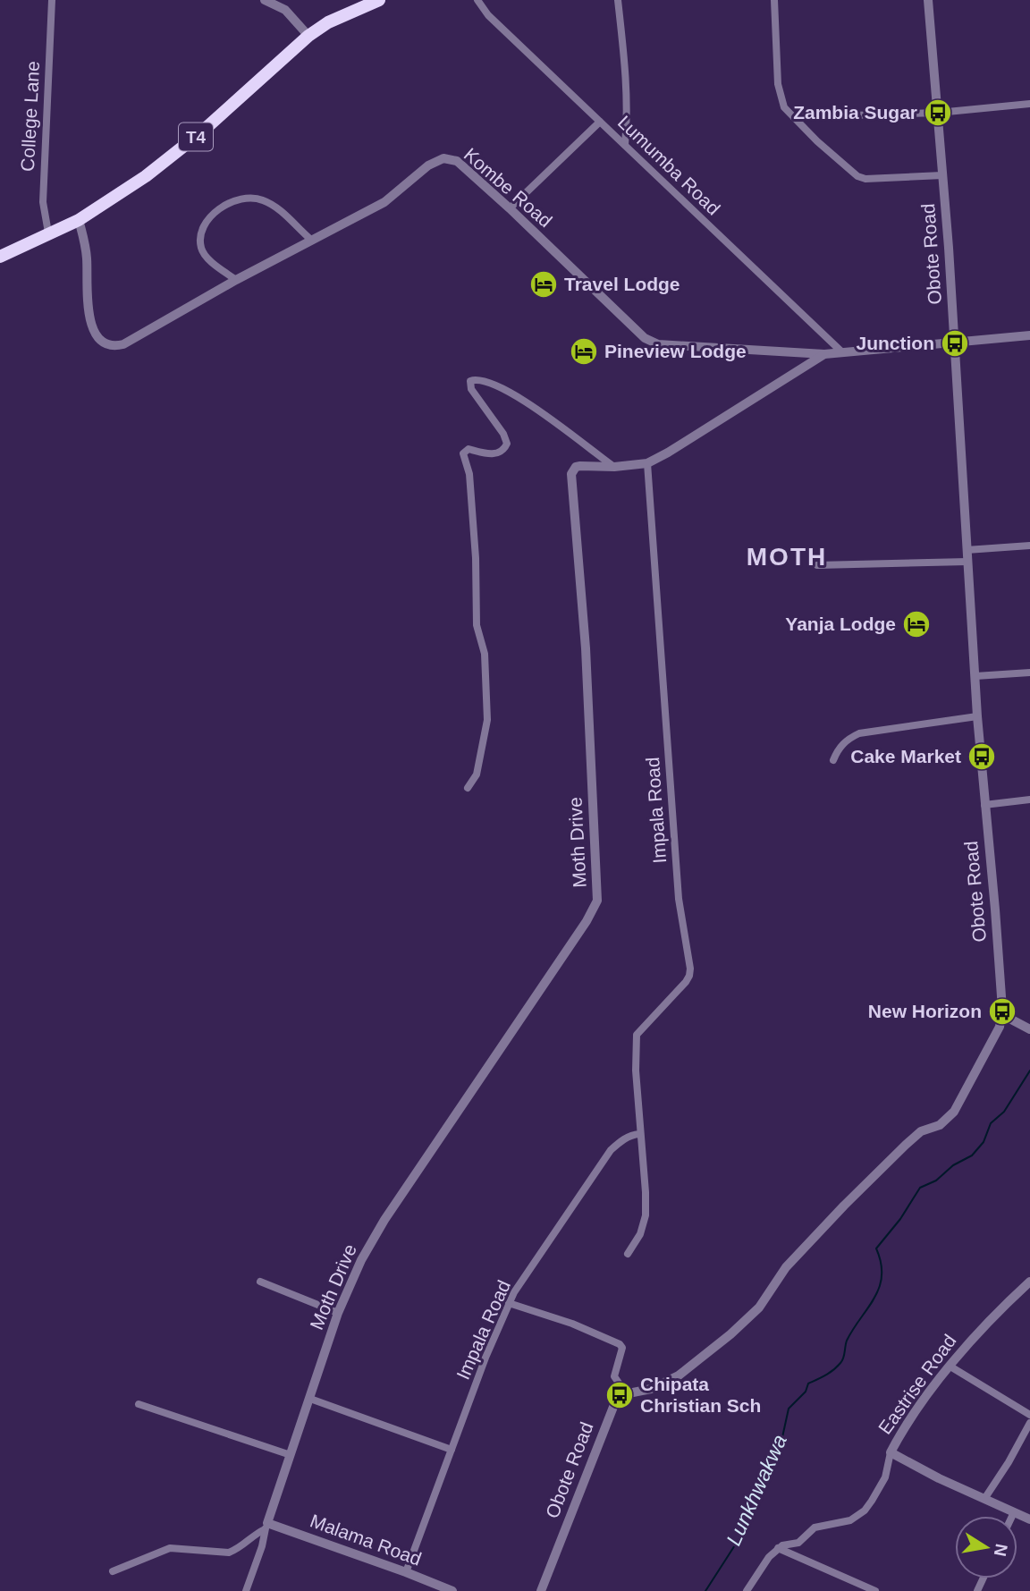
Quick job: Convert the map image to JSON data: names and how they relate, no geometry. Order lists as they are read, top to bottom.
{
  "streets": {
    "highway": ["T4"],
    "street": [
      "College Lane",
      "Lumumba Road",
      "Kombe Road",
      "Obote Road",
      "Impala Road",
      "Moth Drive",
      "Eastrise Road",
      "Malama Road"
    ]
  },
  "crossings": [
    ["College Lane", "T4"],
    ["T4", "Kombe Road"],
    ["Lumumba Road", "Kombe Road"],
    ["Kombe Road", "Obote Road"],
    ["Kombe Road", "Moth Drive"],
    ["Impala Road", "Moth Drive"],
    ["Impala Road", "Malama Road"],
    ["Moth Drive", "Malama Road"]
  ],
  "districts": ["MOTH"],
  "water": ["Lunkhwakwa"],
  "places": {
    "bus stop": [
      "Zambia Sugar",
      "Junction",
      "Cake Market",
      "New Horizon",
      "Chipata Christian Sch"
    ],
    "hotel": ["Travel Lodge", "Pineview Lodge", "Yanja Lodge"]
  },
  "north": "right"
}
